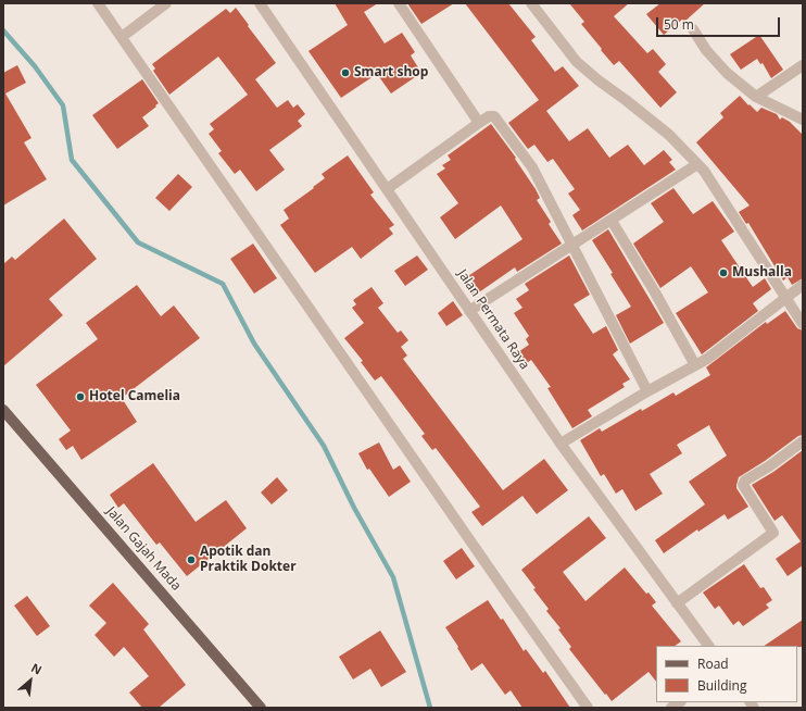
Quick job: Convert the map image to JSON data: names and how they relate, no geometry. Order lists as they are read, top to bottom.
{
  "streets": {
    "main road": ["Jalan Gajah Mada"],
    "street": ["Jalan Permata Raya"]
  },
  "places": [
    "Smart shop",
    "Mushalla",
    "Hotel Camelia",
    "Apotik dan Praktik Dokter"
  ],
  "legend": ["Road", "Building"],
  "scale_bar": "50 m",
  "north": "top right"
}
